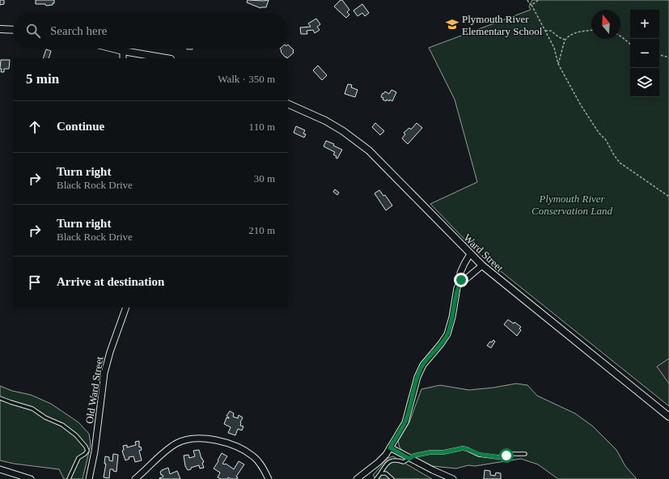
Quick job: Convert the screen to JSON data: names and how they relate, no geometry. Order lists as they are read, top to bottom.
{
  "streets": {
    "street": ["Ward Street", "Old Ward Street"]
  },
  "parks": ["Plymouth River Conservation Land"],
  "places": {
    "school or university": ["Plymouth River Elementary School"]
  },
  "north": "top",
  "page": {
    "map_buttons": ["+", "−"],
    "search": "Search here",
    "heading": ["5 min", "Walk · 350 m"],
    "list": [
      ["Continue", "110 m"],
      ["Turn right", "Black Rock Drive", "30 m"],
      ["Turn right", "Black Rock Drive", "210 m"],
      "Arrive at destination"
    ]
  }
}
